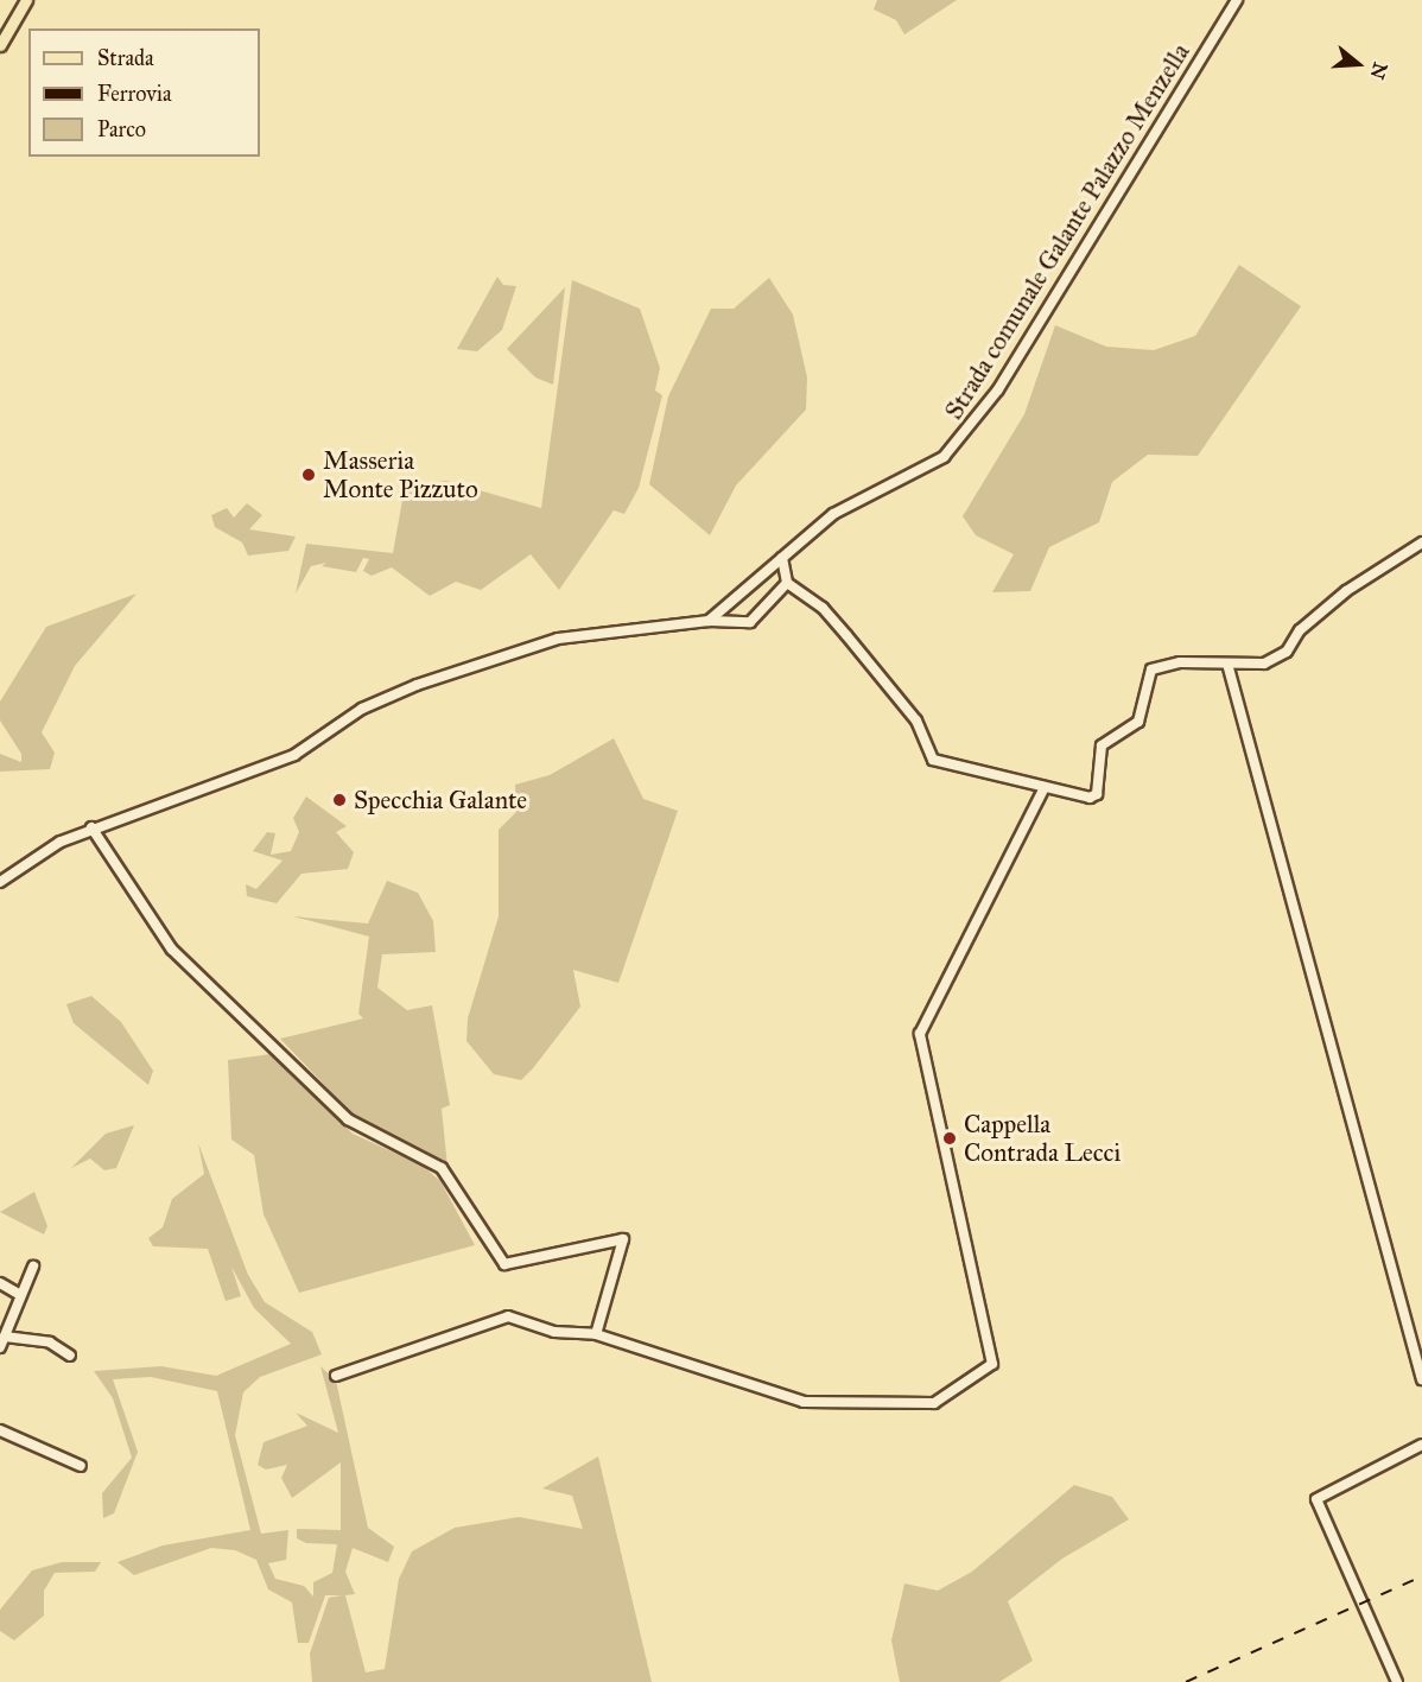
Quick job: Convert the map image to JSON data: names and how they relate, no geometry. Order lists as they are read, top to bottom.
{
  "streets": {
    "street": ["Strada comunale Galante Palazzo Menzella"]
  },
  "places": ["Masseria Monte Pizzuto", "Specchia Galante", "Cappella Contrada Lecci"],
  "legend": ["Strada", "Ferrovia", "Parco"],
  "north": "right"
}
